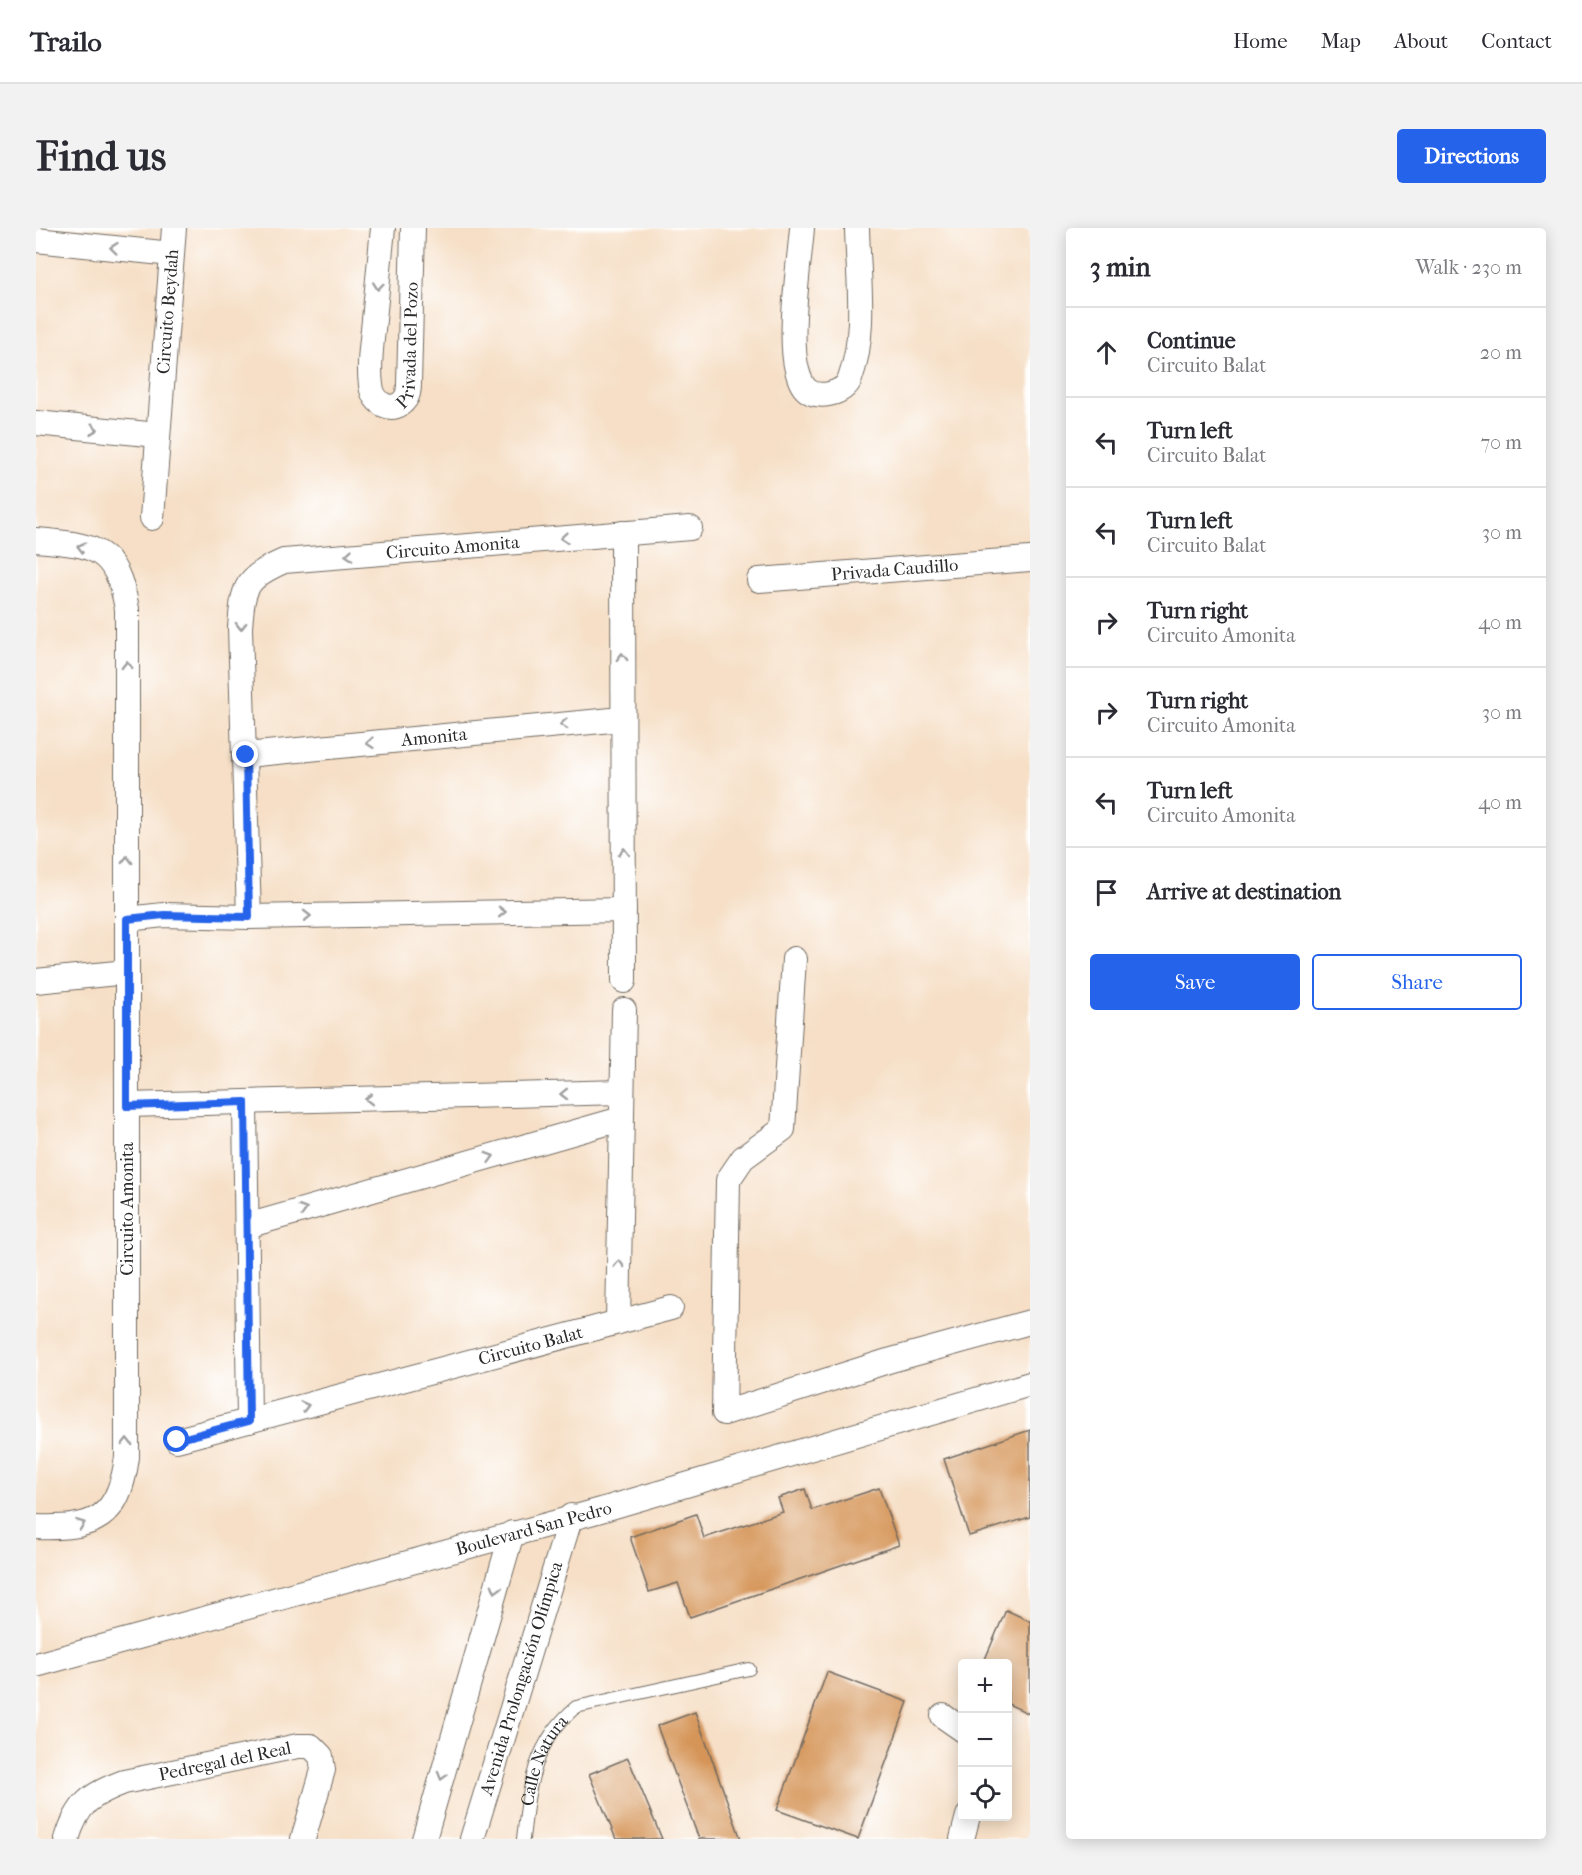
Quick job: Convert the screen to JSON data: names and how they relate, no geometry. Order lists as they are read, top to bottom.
{
  "streets": {
    "street": [
      "Circuito Beydah",
      "Privada del Pozo",
      "Circuito Amonita",
      "Privada Caudillo",
      "Amonita",
      "Circuito Balat",
      "Boulevard San Pedro",
      "Avenida Prolongación Olímpica",
      "Pedregal del Real"
    ],
    "lane": ["Calle Natura"]
  },
  "crossings": [
    ["Circuito Amonita", "Amonita"],
    ["Boulevard San Pedro", "Avenida Prolongación Olímpica"]
  ],
  "page": {
    "header": "Trailo",
    "nav": [
      "Home",
      "Map",
      "About",
      "Contact"
    ],
    "buttons": [
      "Directions",
      ["Save", "Share"]
    ],
    "title": "Find us",
    "heading": ["3 min", "Walk · 230 m"],
    "list": [
      ["Continue", "Circuito Balat", "20 m"],
      ["Turn left", "Circuito Balat", "70 m"],
      ["Turn left", "Circuito Balat", "30 m"],
      ["Turn right", "Circuito Amonita", "40 m"],
      ["Turn right", "Circuito Amonita", "30 m"],
      ["Turn left", "Circuito Amonita", "40 m"],
      "Arrive at destination"
    ],
    "map_buttons": ["+", "−"]
  }
}
